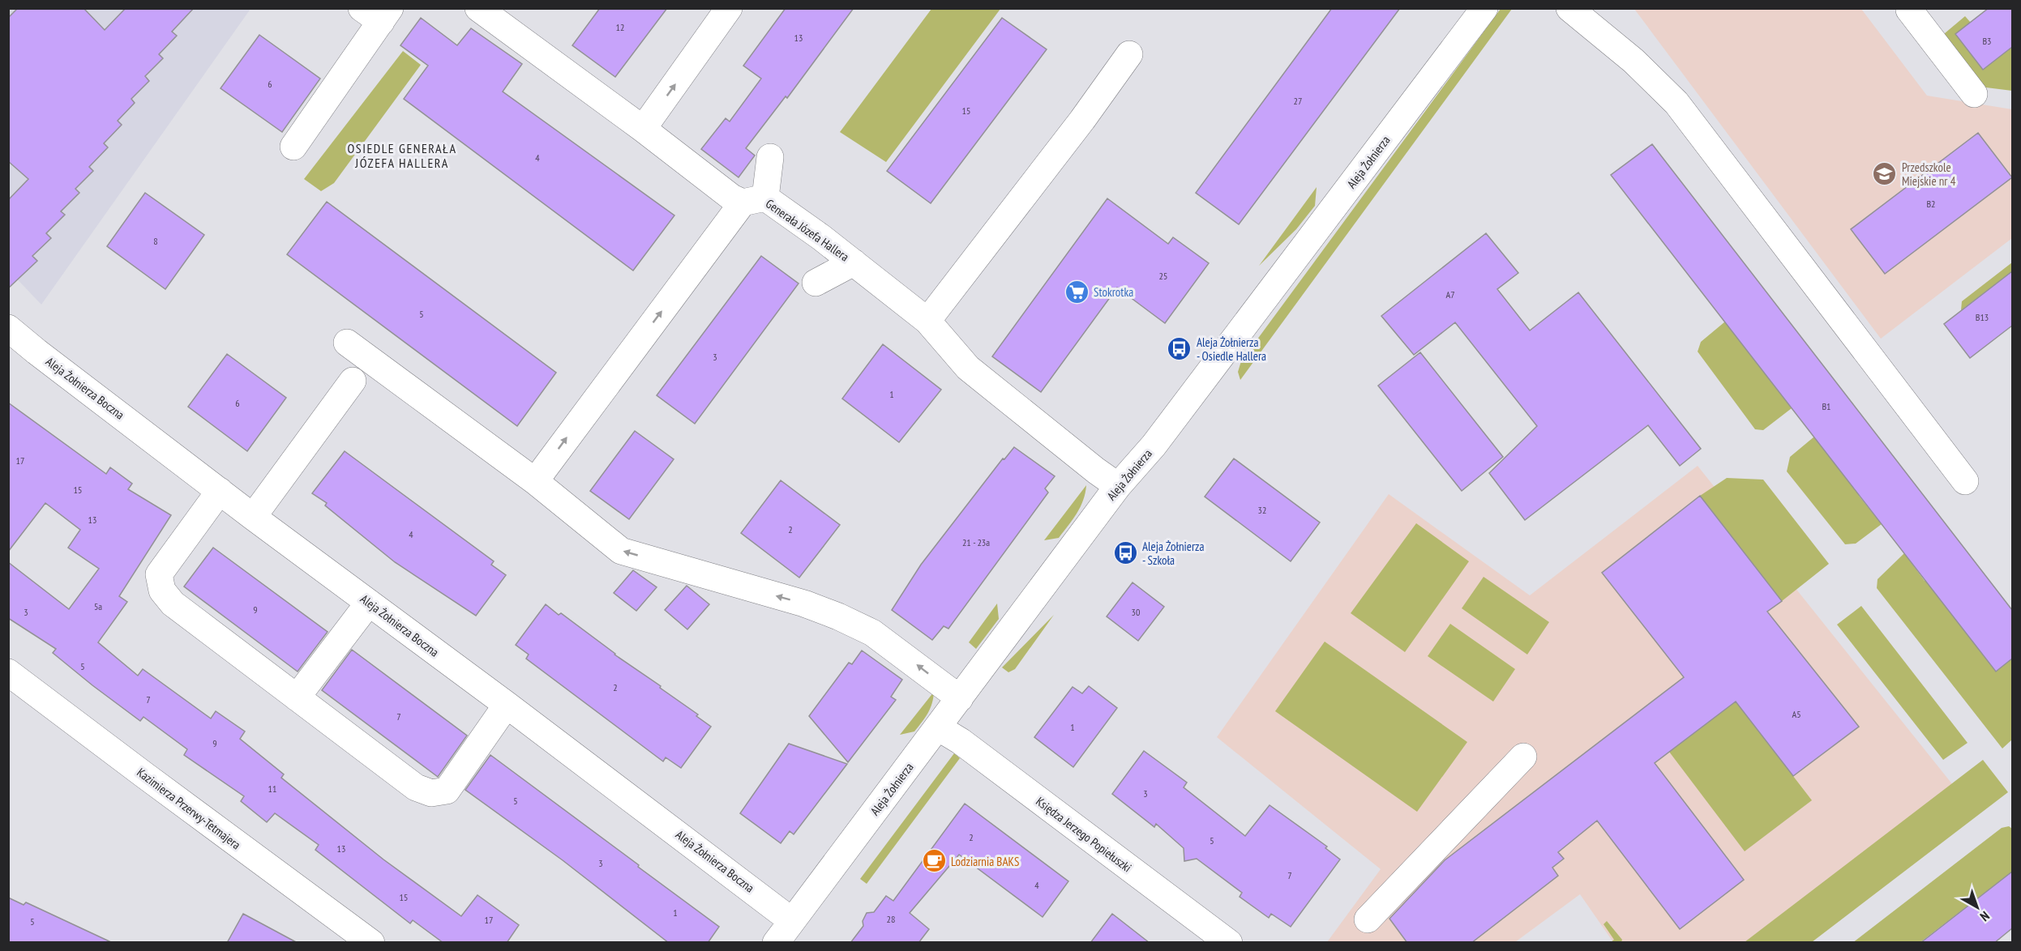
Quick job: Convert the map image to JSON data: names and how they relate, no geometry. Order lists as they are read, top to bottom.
{
  "streets": {
    "street": [
      "Aleja Żołnierza",
      "Generała Józefa Hallera",
      "Aleja Żołnierza Boczna",
      "Kazimierza Przerwy-Tetmajera",
      "Księdza Jerzego Popiełuszki"
    ]
  },
  "crossings": [
    ["Aleja Żołnierza", "Generała Józefa Hallera"],
    ["Aleja Żołnierza", "Aleja Żołnierza Boczna"],
    ["Aleja Żołnierza", "Księdza Jerzego Popiełuszki"]
  ],
  "districts": ["OSIEDLE GENERAŁA JÓZEFA HALLERA"],
  "places": {
    "school or university": ["Przedszkole Miejskie nr 4"],
    "supermarket": ["Stokrotka"],
    "bus stop": ["Aleja Żołnierza - Osiedle Hallera", "Aleja Żołnierza - Szkoła"],
    "cafe": ["Lodziarnia BAKS"]
  },
  "house_numbers": [
    "12",
    "13",
    "B3",
    "6",
    "27",
    "15",
    "4",
    "B2",
    "8",
    "25",
    "A7",
    "5",
    "B13",
    "3",
    "1",
    "6",
    "B1",
    "17",
    "15",
    "32",
    "13",
    "2",
    "4",
    "21 - 23a",
    "5a",
    "9",
    "3",
    "30",
    "5",
    "2",
    "7",
    "A5",
    "7",
    "1",
    "9",
    "11",
    "3",
    "5",
    "2",
    "5",
    "13",
    "3",
    "7",
    "4",
    "15",
    "1",
    "28",
    "17",
    "5"
  ],
  "north": "bottom right"
}
